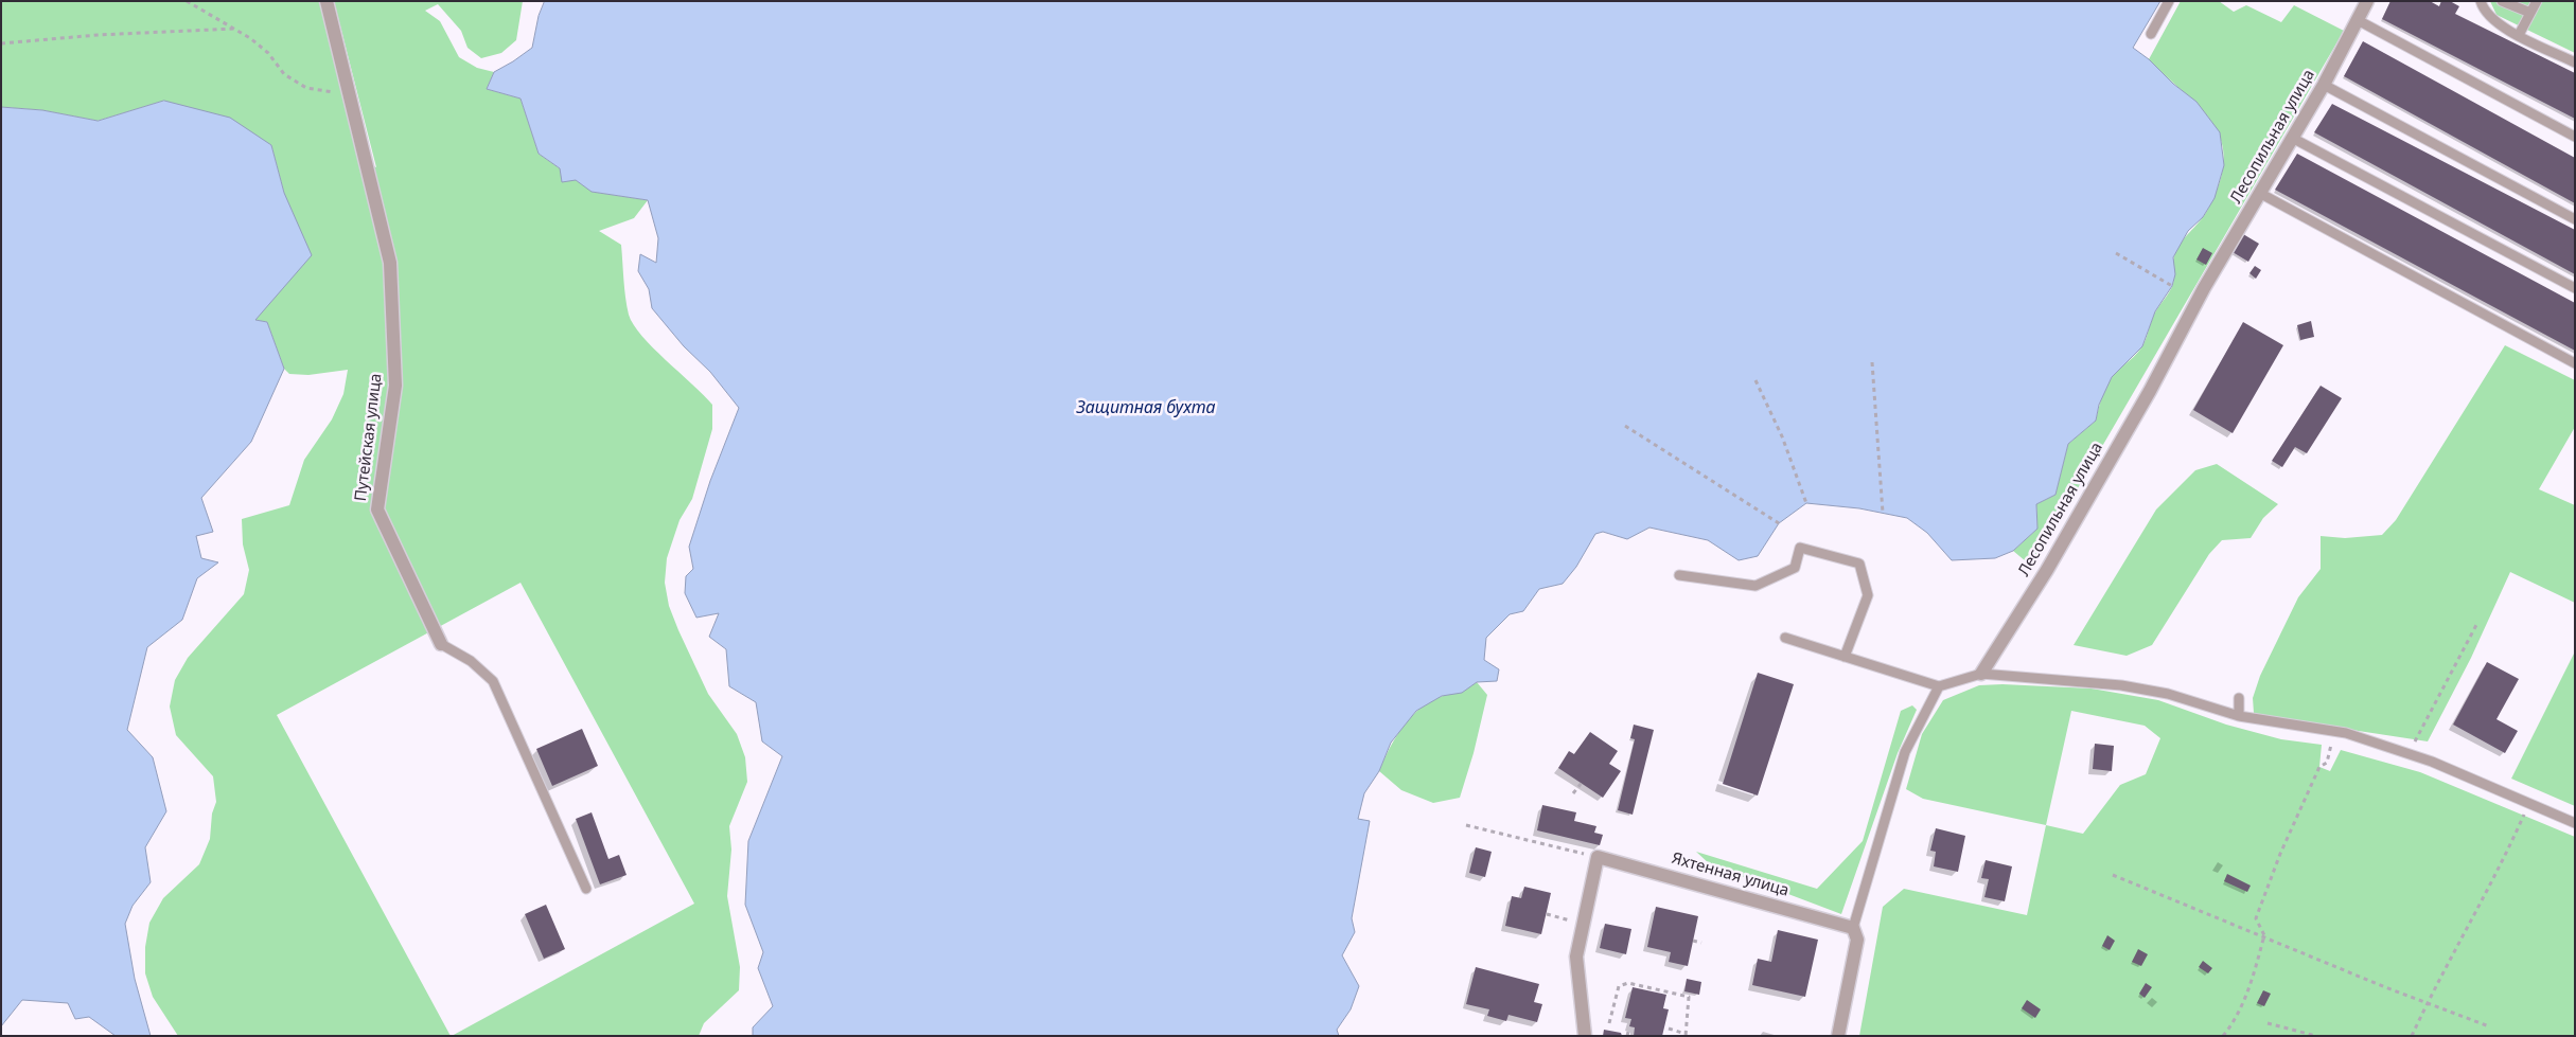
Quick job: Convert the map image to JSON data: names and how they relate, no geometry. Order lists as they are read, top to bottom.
{
  "streets": {
    "street": ["Лесопильная улица", "Путейская улица", "Яхтенная улица"]
  },
  "water": ["Защитная бухта"]
}
